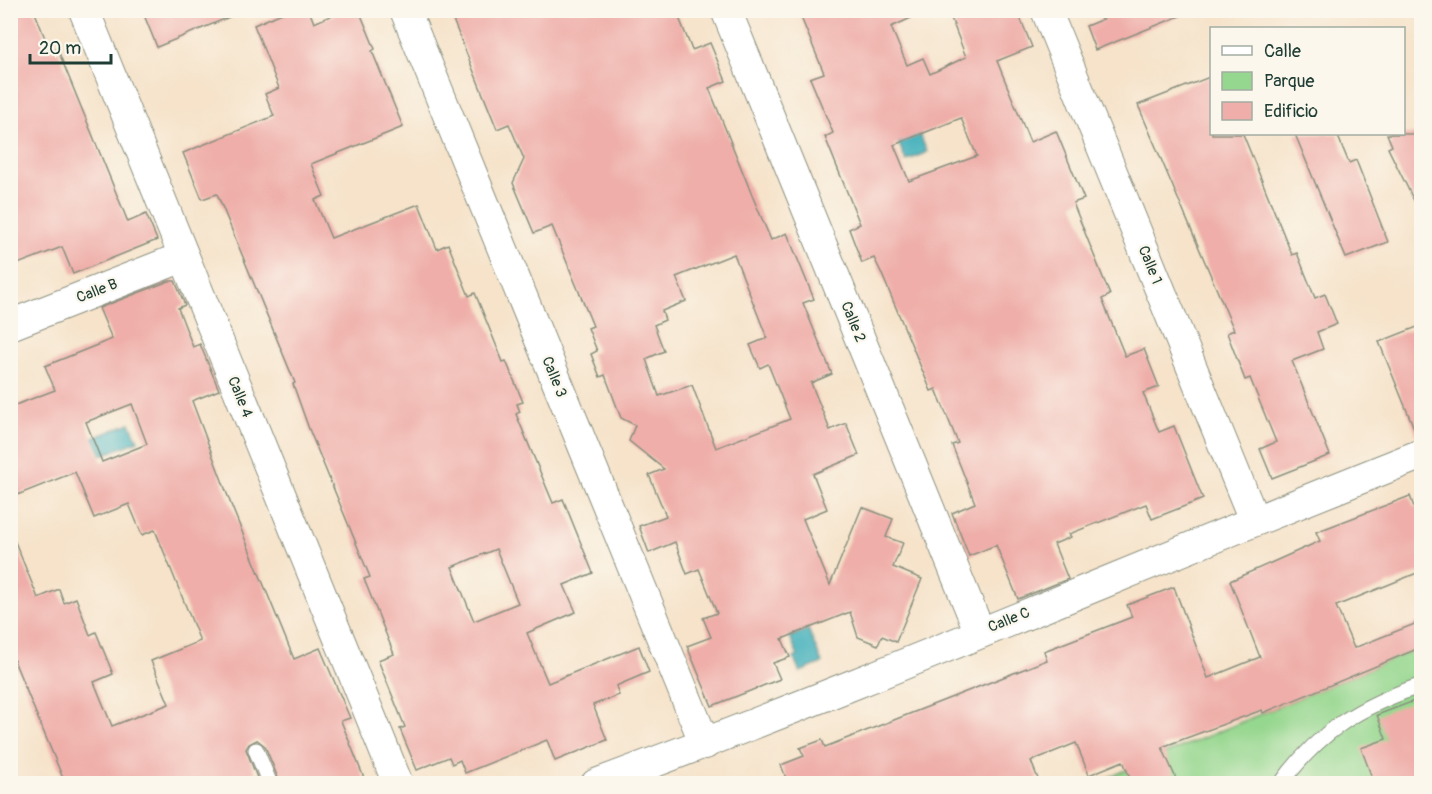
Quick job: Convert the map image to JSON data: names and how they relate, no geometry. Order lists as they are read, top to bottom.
{
  "streets": {
    "street": [
      "Calle 1",
      "Calle B",
      "Calle 2",
      "Calle 3",
      "Calle 4",
      "Calle C"
    ]
  },
  "crossings": [
    ["Calle 1", "Calle C"],
    ["Calle B", "Calle 4"],
    ["Calle 2", "Calle C"],
    ["Calle 3", "Calle C"]
  ],
  "legend": ["Calle", "Parque", "Edificio"],
  "scale_bar": "20 m"
}
